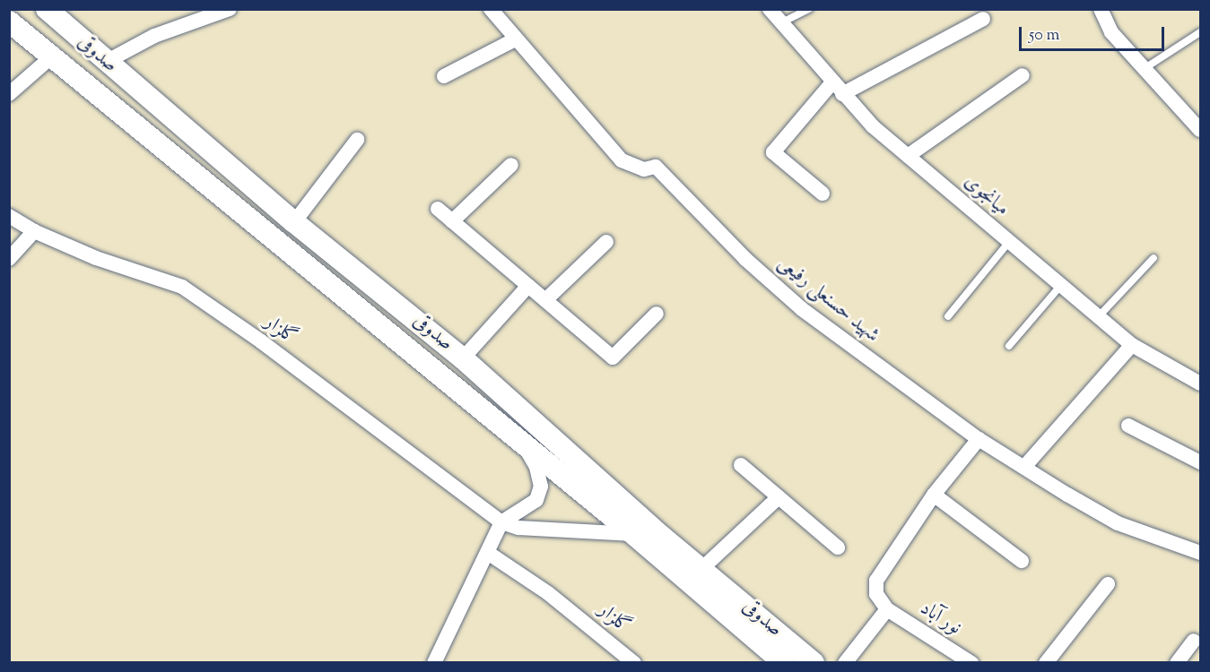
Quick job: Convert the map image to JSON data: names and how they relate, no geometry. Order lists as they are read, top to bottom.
{
  "streets": {
    "main road": ["صدوقی"],
    "street": [
      "میانجوی",
      "شهید حسنعلی رفیعی",
      "گلزار",
      "نور آباد"
    ]
  },
  "scale_bar": "50 m"
}
